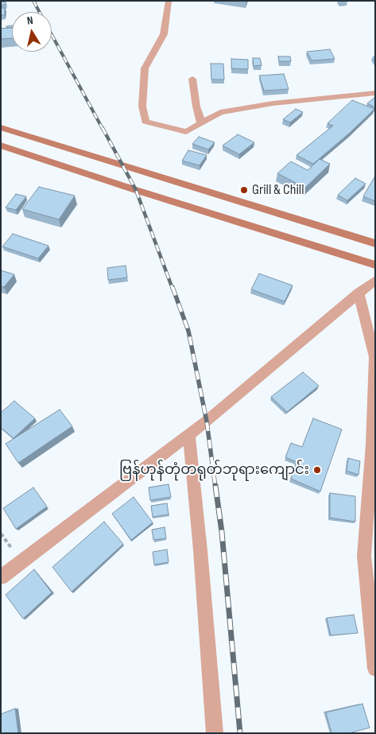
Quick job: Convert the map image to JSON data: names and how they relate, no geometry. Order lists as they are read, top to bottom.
{
  "places": ["Grill & Chill", "ဗြန်ဟုန်တုံတရုတ်ဘုရားကျောင်း"],
  "north": "top"
}
